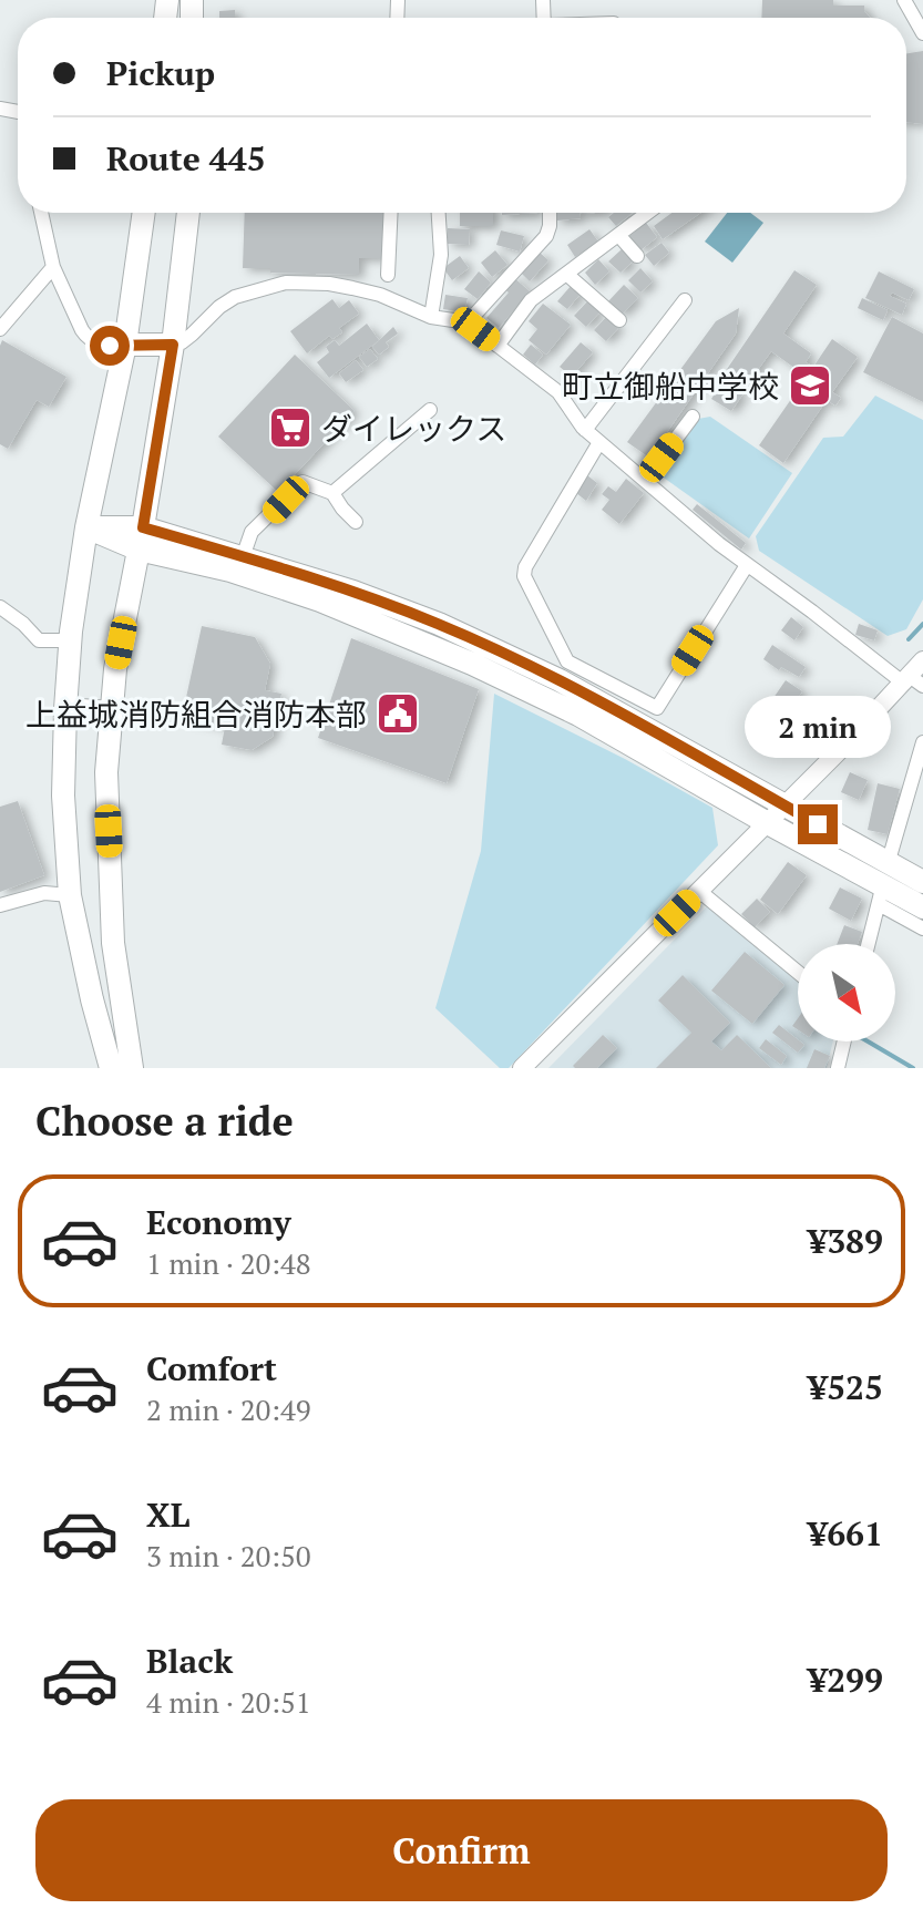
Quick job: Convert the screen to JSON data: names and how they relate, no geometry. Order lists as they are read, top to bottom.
{
  "places": {
    "school or university": ["町立御船中学校"],
    "supermarket": ["ダイレックス"],
    "public building": ["上益城消防組合消防本部"]
  },
  "north": "bottom right",
  "page": {
    "banner": ["Pickup", "Route 445"],
    "bubble": "2 min",
    "heading": "Choose a ride",
    "list": [
      {
        "name": "Economy",
        "note": "1 min · 20:48",
        "value": "¥389"
      },
      {
        "name": "Comfort",
        "note": "2 min · 20:49",
        "value": "¥525"
      },
      {
        "name": "XL",
        "note": "3 min · 20:50",
        "value": "¥661"
      },
      {
        "name": "Black",
        "note": "4 min · 20:51",
        "value": "¥299"
      }
    ],
    "buttons": "Confirm"
  }
}
